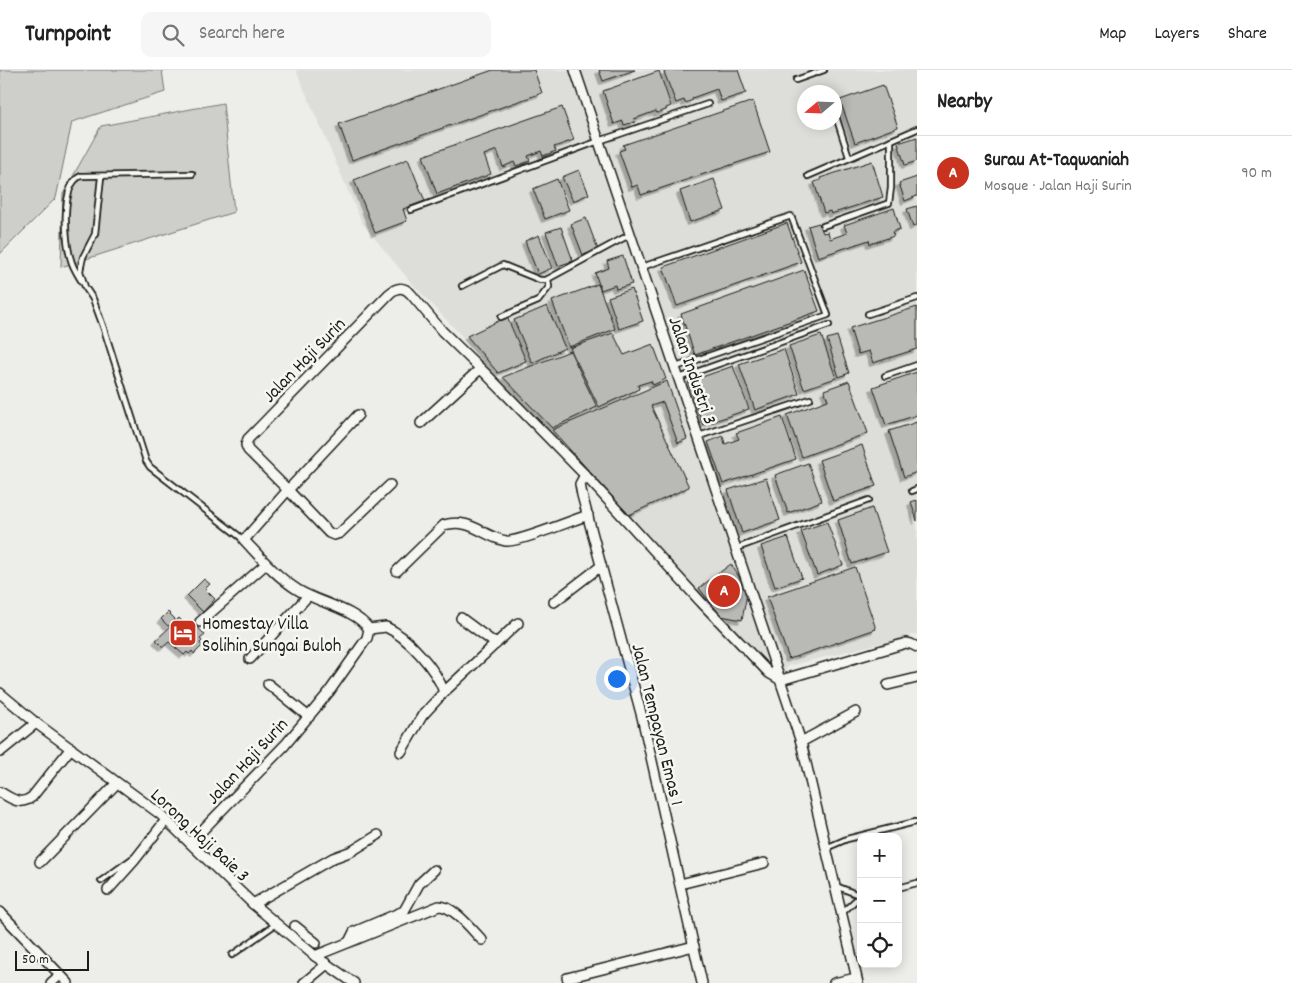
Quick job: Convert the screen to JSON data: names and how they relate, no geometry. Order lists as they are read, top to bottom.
{
  "streets": {
    "street": [
      "Jalan Haji Surin",
      "Jalan Industri 3",
      "Jalan Tempayan Emas 1",
      "Lorong Haji Baie 3"
    ]
  },
  "crossings": [
    ["Jalan Haji Surin", "Jalan Industri 3"],
    ["Jalan Haji Surin", "Jalan Tempayan Emas 1"],
    ["Jalan Haji Surin", "Lorong Haji Baie 3"]
  ],
  "places": {
    "hotel": ["Homestay Villa Solihin Sungai Buloh"]
  },
  "scale_bar": "50 m",
  "north": "left",
  "page": {
    "header": "Turnpoint",
    "search": "Search here",
    "nav": ["Map", "Layers", "Share"],
    "heading": "Nearby",
    "list": [
      {
        "mark": "A",
        "name": "Surau At-Taqwaniah",
        "note": "Mosque · Jalan Haji Surin",
        "value": "90 m"
      }
    ],
    "pins": "A",
    "map_buttons": ["+", "−"],
    "scale": "50 m"
  }
}
